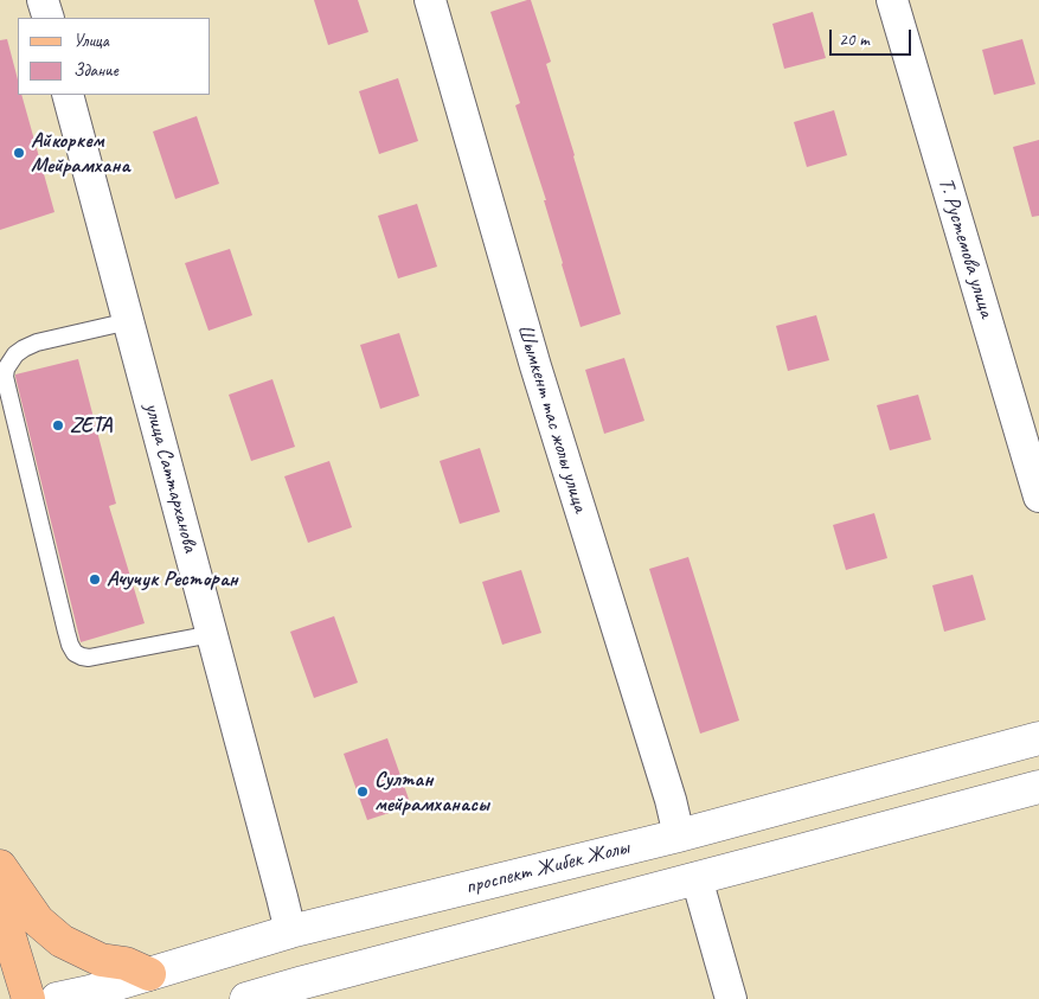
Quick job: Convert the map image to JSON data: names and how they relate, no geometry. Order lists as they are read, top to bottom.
{
  "streets": {
    "street": [
      "Т. Рустемова улица",
      "Шымкент тас жолы улица",
      "улица Саттарханова",
      "проспект Жибек Жолы"
    ]
  },
  "crossings": [
    ["Шымкент тас жолы улица", "проспект Жибек Жолы"],
    ["улица Саттарханова", "проспект Жибек Жолы"]
  ],
  "places": [
    "Айкоркем Мейрамхана",
    "ZETA",
    "Ачучук Ресторан",
    "Султан мейрамханасы"
  ],
  "legend": ["Улица", "Здание"],
  "scale_bar": "20 m"
}
